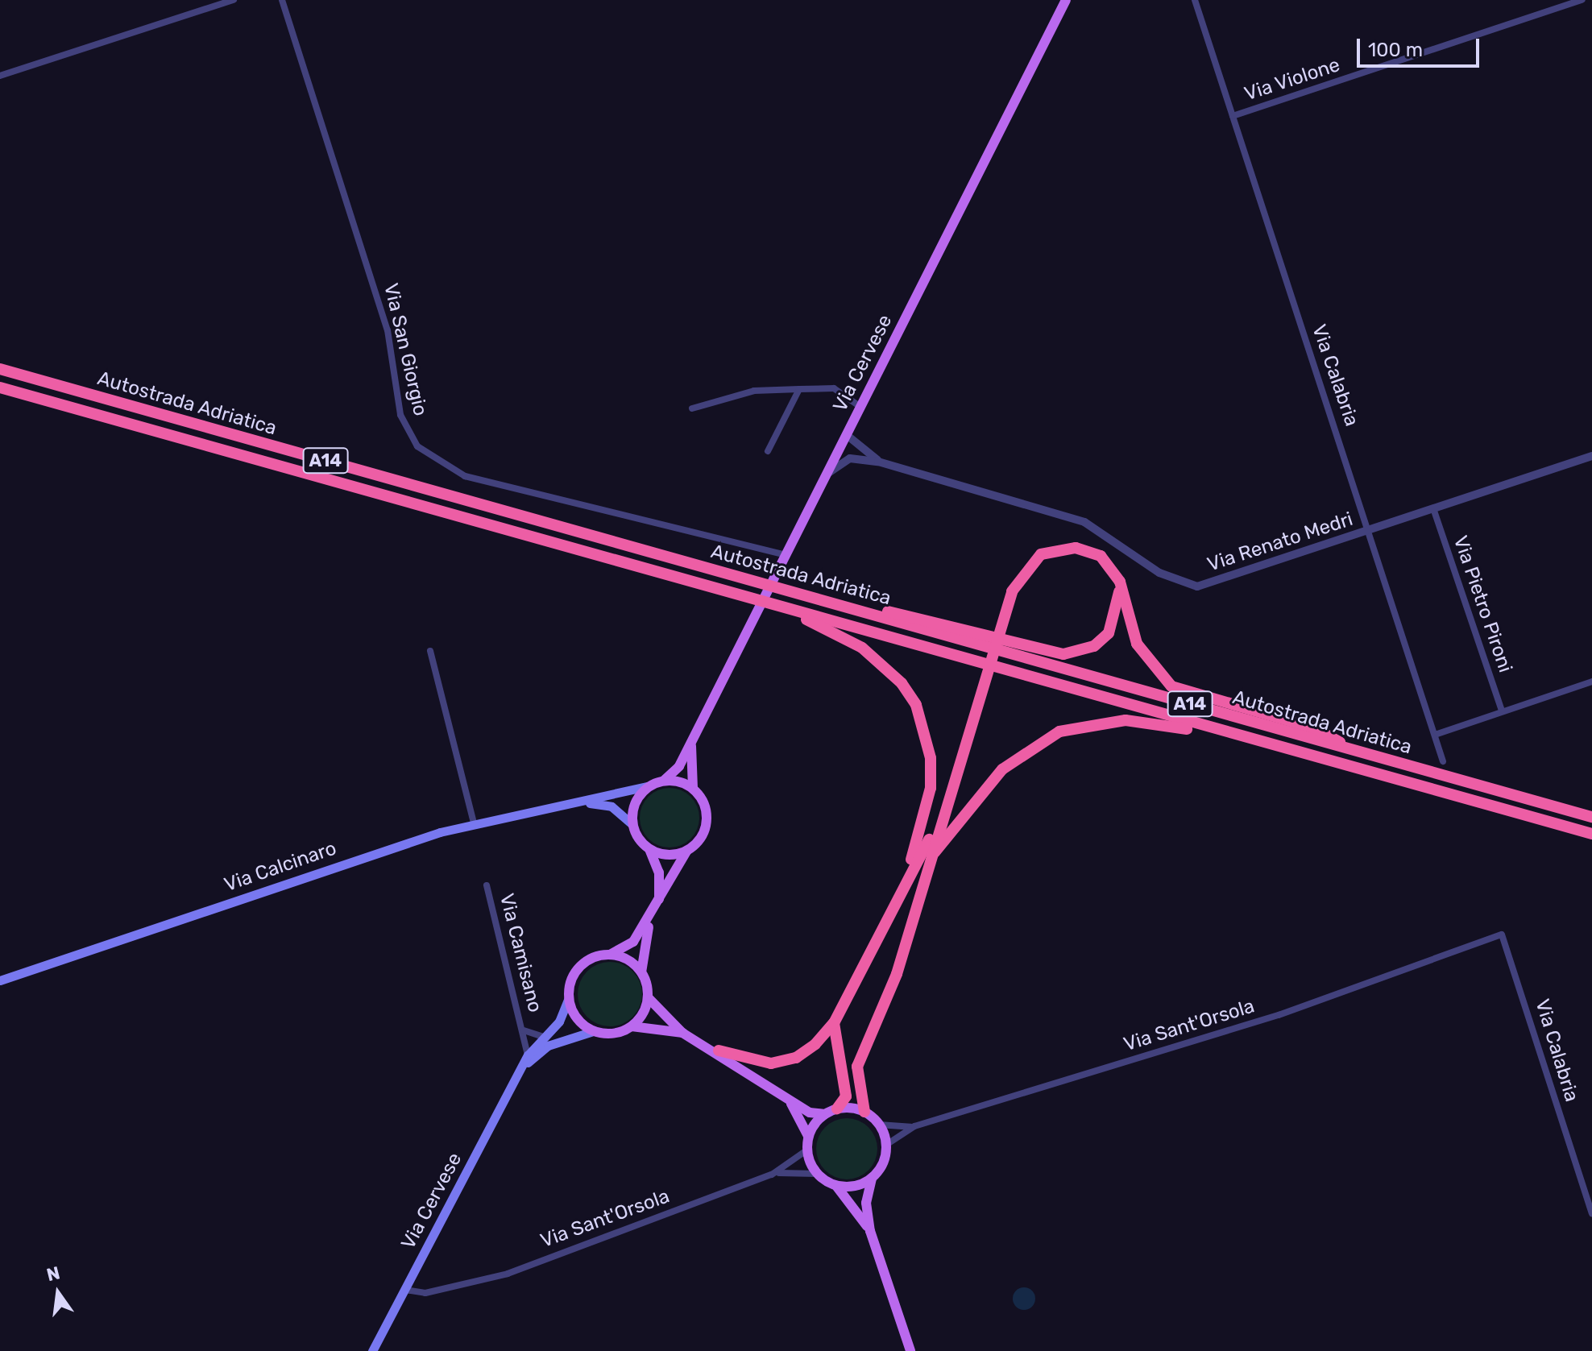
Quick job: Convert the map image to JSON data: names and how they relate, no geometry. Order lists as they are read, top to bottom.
{
  "streets": {
    "highway": ["Autostrada Adriatica", "A14"],
    "main road": ["Via Cervese", "Via Calcinaro"],
    "street": [
      "Via Violone",
      "Via San Giorgio",
      "Via Calabria",
      "Via Renato Medri",
      "Via Pietro Pironi",
      "Via Camisano",
      "Via Sant'Orsola"
    ]
  },
  "crossings": [
    ["Via Violone", "Via Calabria"],
    ["Via San Giorgio", "Via Cervese"],
    ["Via Cervese", "Via Renato Medri"],
    ["Via Cervese", "Via Calcinaro"],
    ["Via Cervese", "Via Camisano"],
    ["Via Cervese", "Via Sant'Orsola"],
    ["Via Calabria", "Via Renato Medri"],
    ["Via Calabria", "Via Sant'Orsola"],
    ["Via Renato Medri", "Via Pietro Pironi"]
  ],
  "scale_bar": "100 m",
  "north": "top"
}
